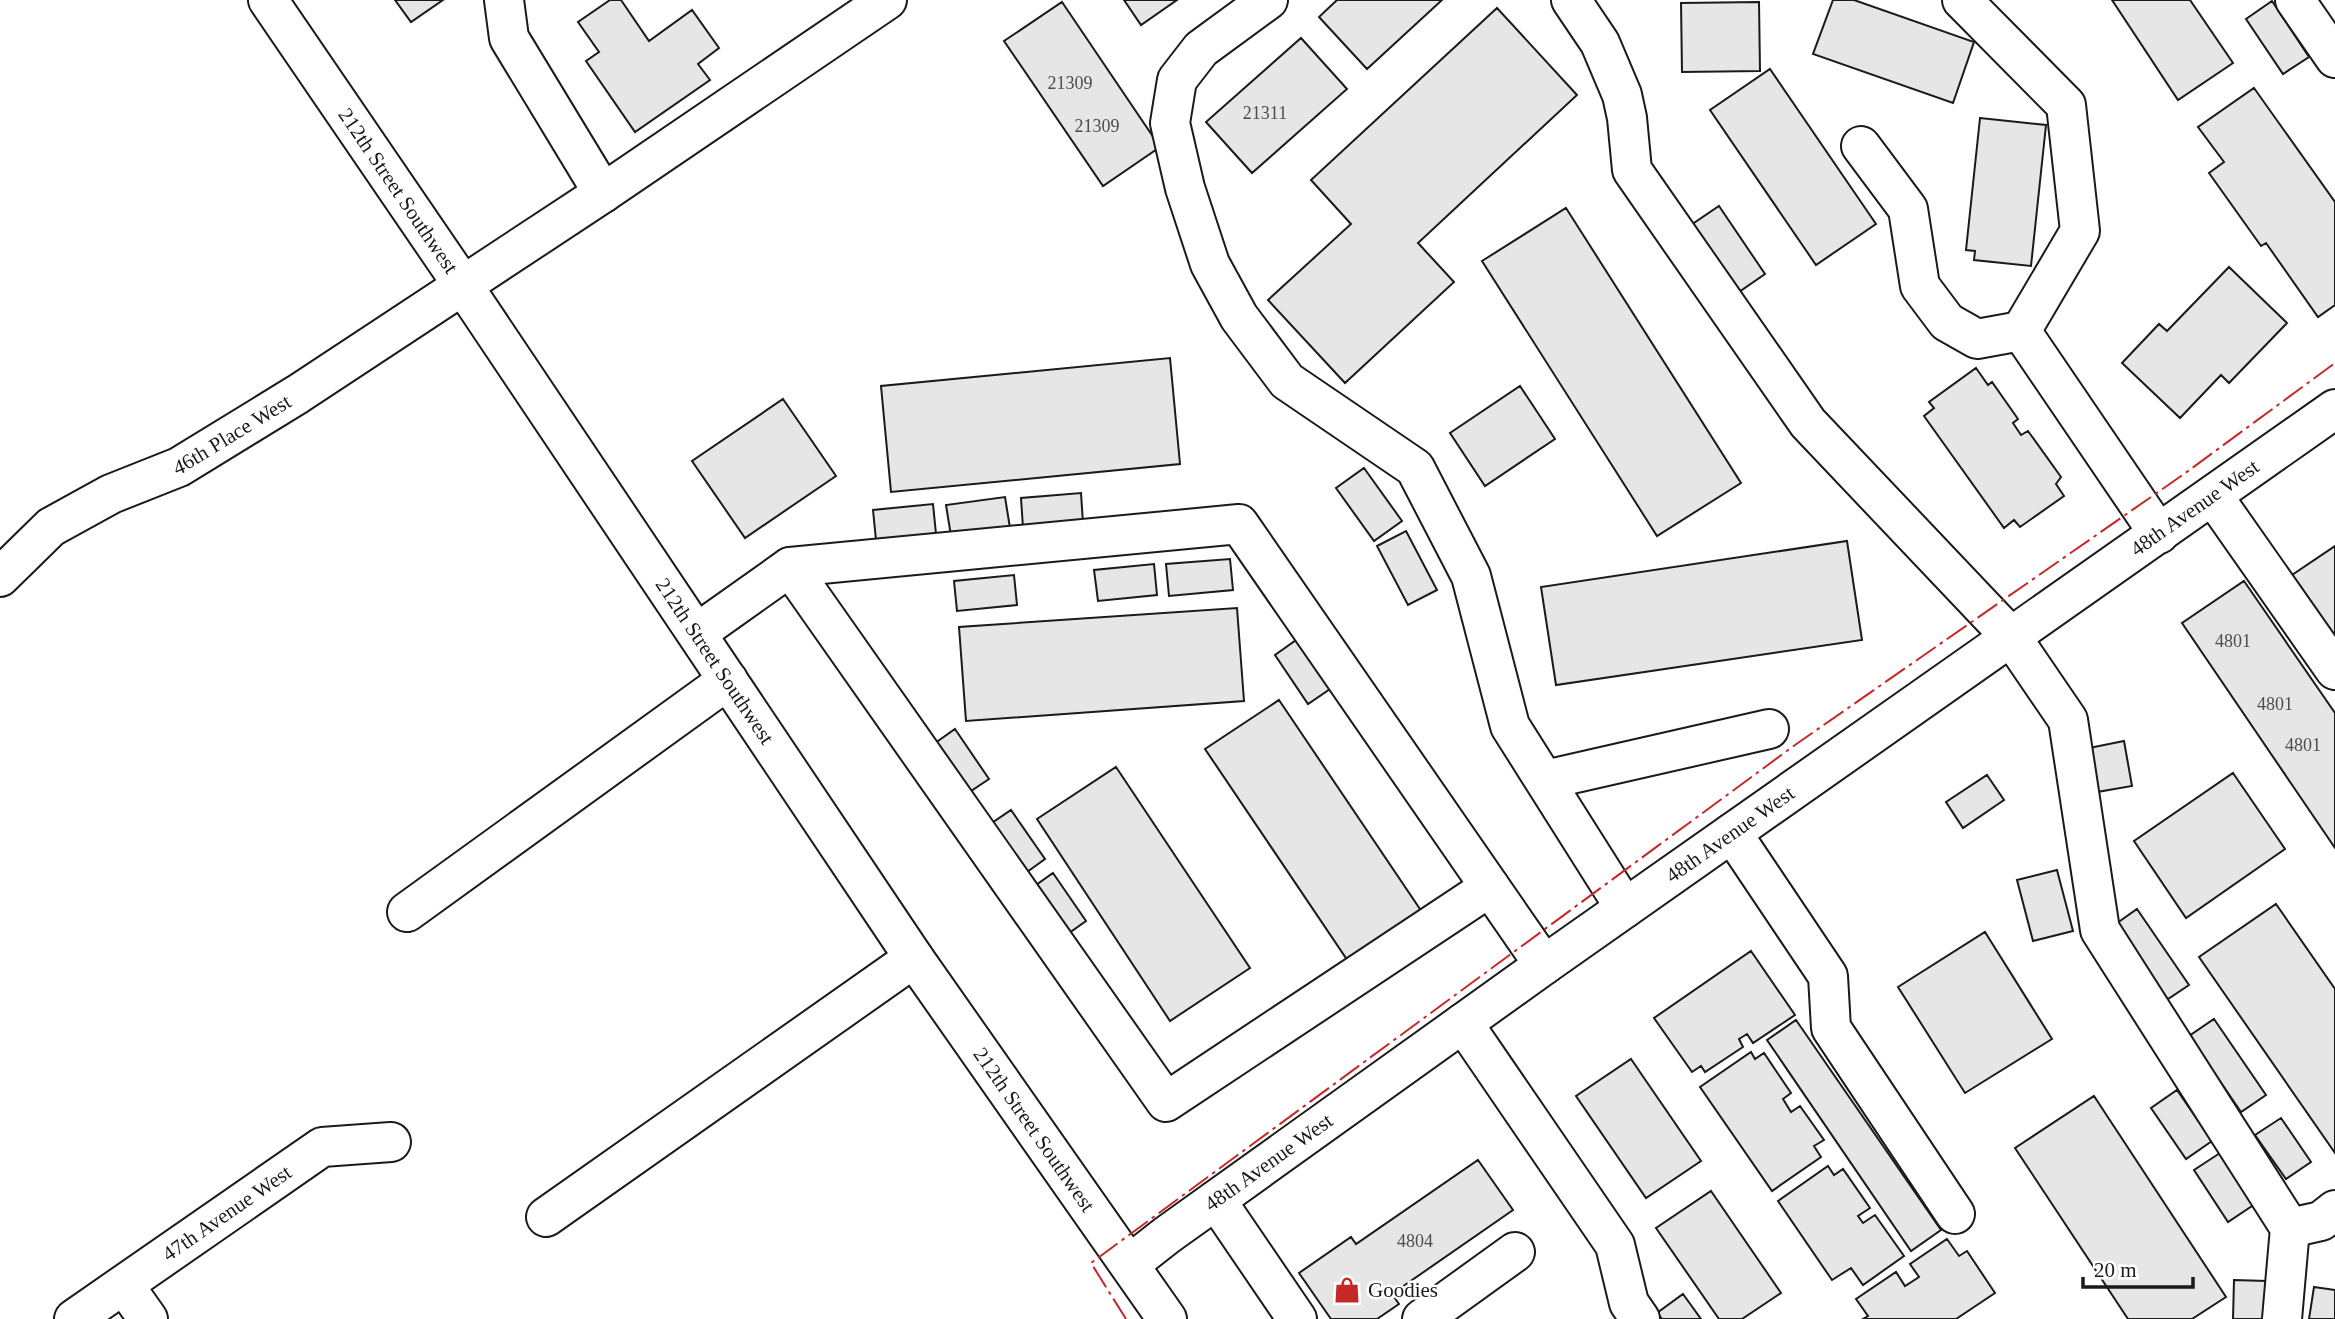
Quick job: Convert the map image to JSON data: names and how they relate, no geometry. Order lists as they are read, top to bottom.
{
  "streets": {
    "main road": [
      "212th Street Southwest",
      "46th Place West",
      "48th Avenue West",
      "47th Avenue West"
    ]
  },
  "crossings": [
    ["212th Street Southwest", "46th Place West"],
    ["212th Street Southwest", "48th Avenue West"]
  ],
  "places": {
    "shop": ["Goodies"]
  },
  "house_numbers": [
    "21309",
    "21311",
    "21309",
    "4801",
    "4801",
    "4801",
    "4804"
  ],
  "scale_bar": "20 m"
}
